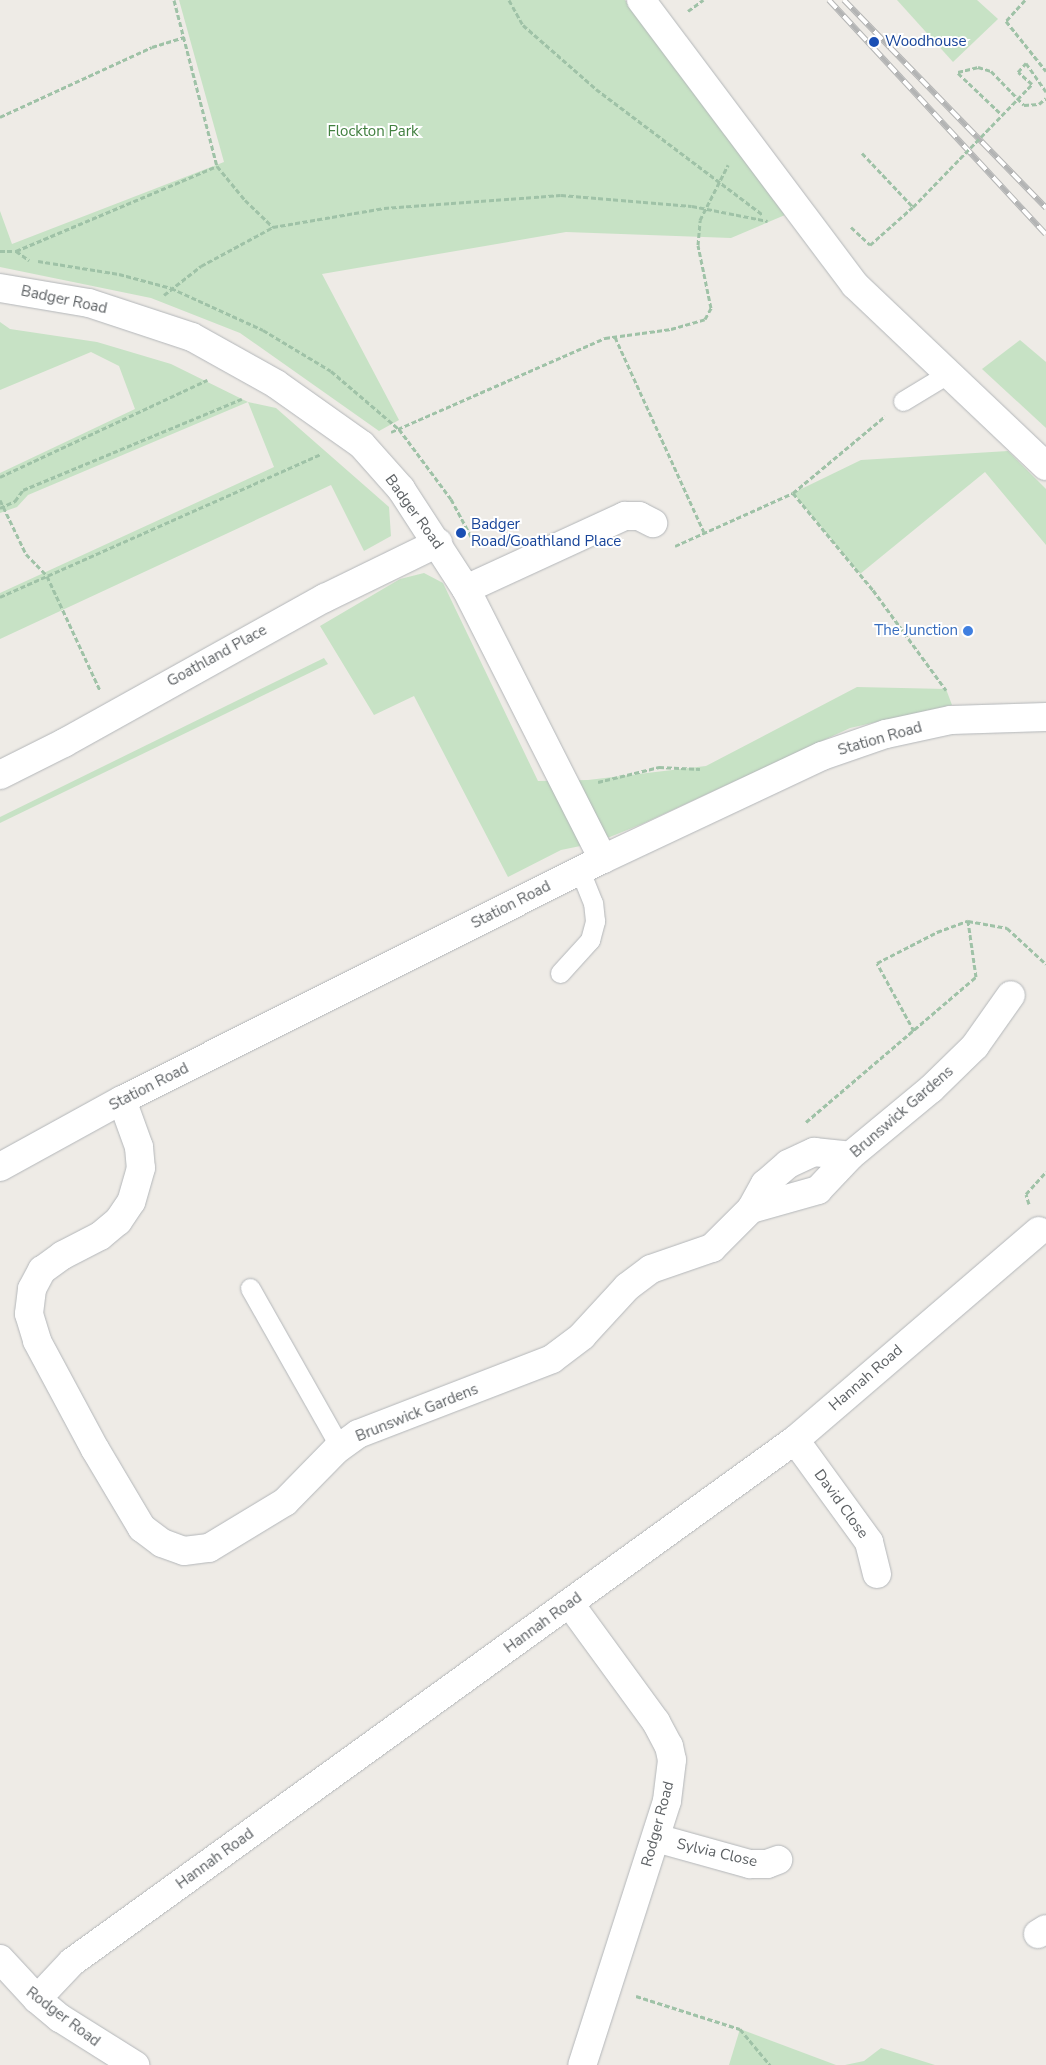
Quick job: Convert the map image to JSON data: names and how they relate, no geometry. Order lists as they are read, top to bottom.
{
  "streets": {
    "street": [
      "Badger Road",
      "Goathland Place",
      "Station Road",
      "Brunswick Gardens",
      "Hannah Road",
      "David Close",
      "Rodger Road",
      "Sylvia Close"
    ]
  },
  "crossings": [
    ["Badger Road", "Goathland Place"],
    ["Badger Road", "Station Road"],
    ["Station Road", "Brunswick Gardens"],
    ["Hannah Road", "David Close"],
    ["Hannah Road", "Rodger Road"],
    ["Rodger Road", "Sylvia Close"]
  ],
  "parks": ["Flockton Park"],
  "places": ["Woodhouse", "Badger Road/Goathland Place", "The Junction"]
}
